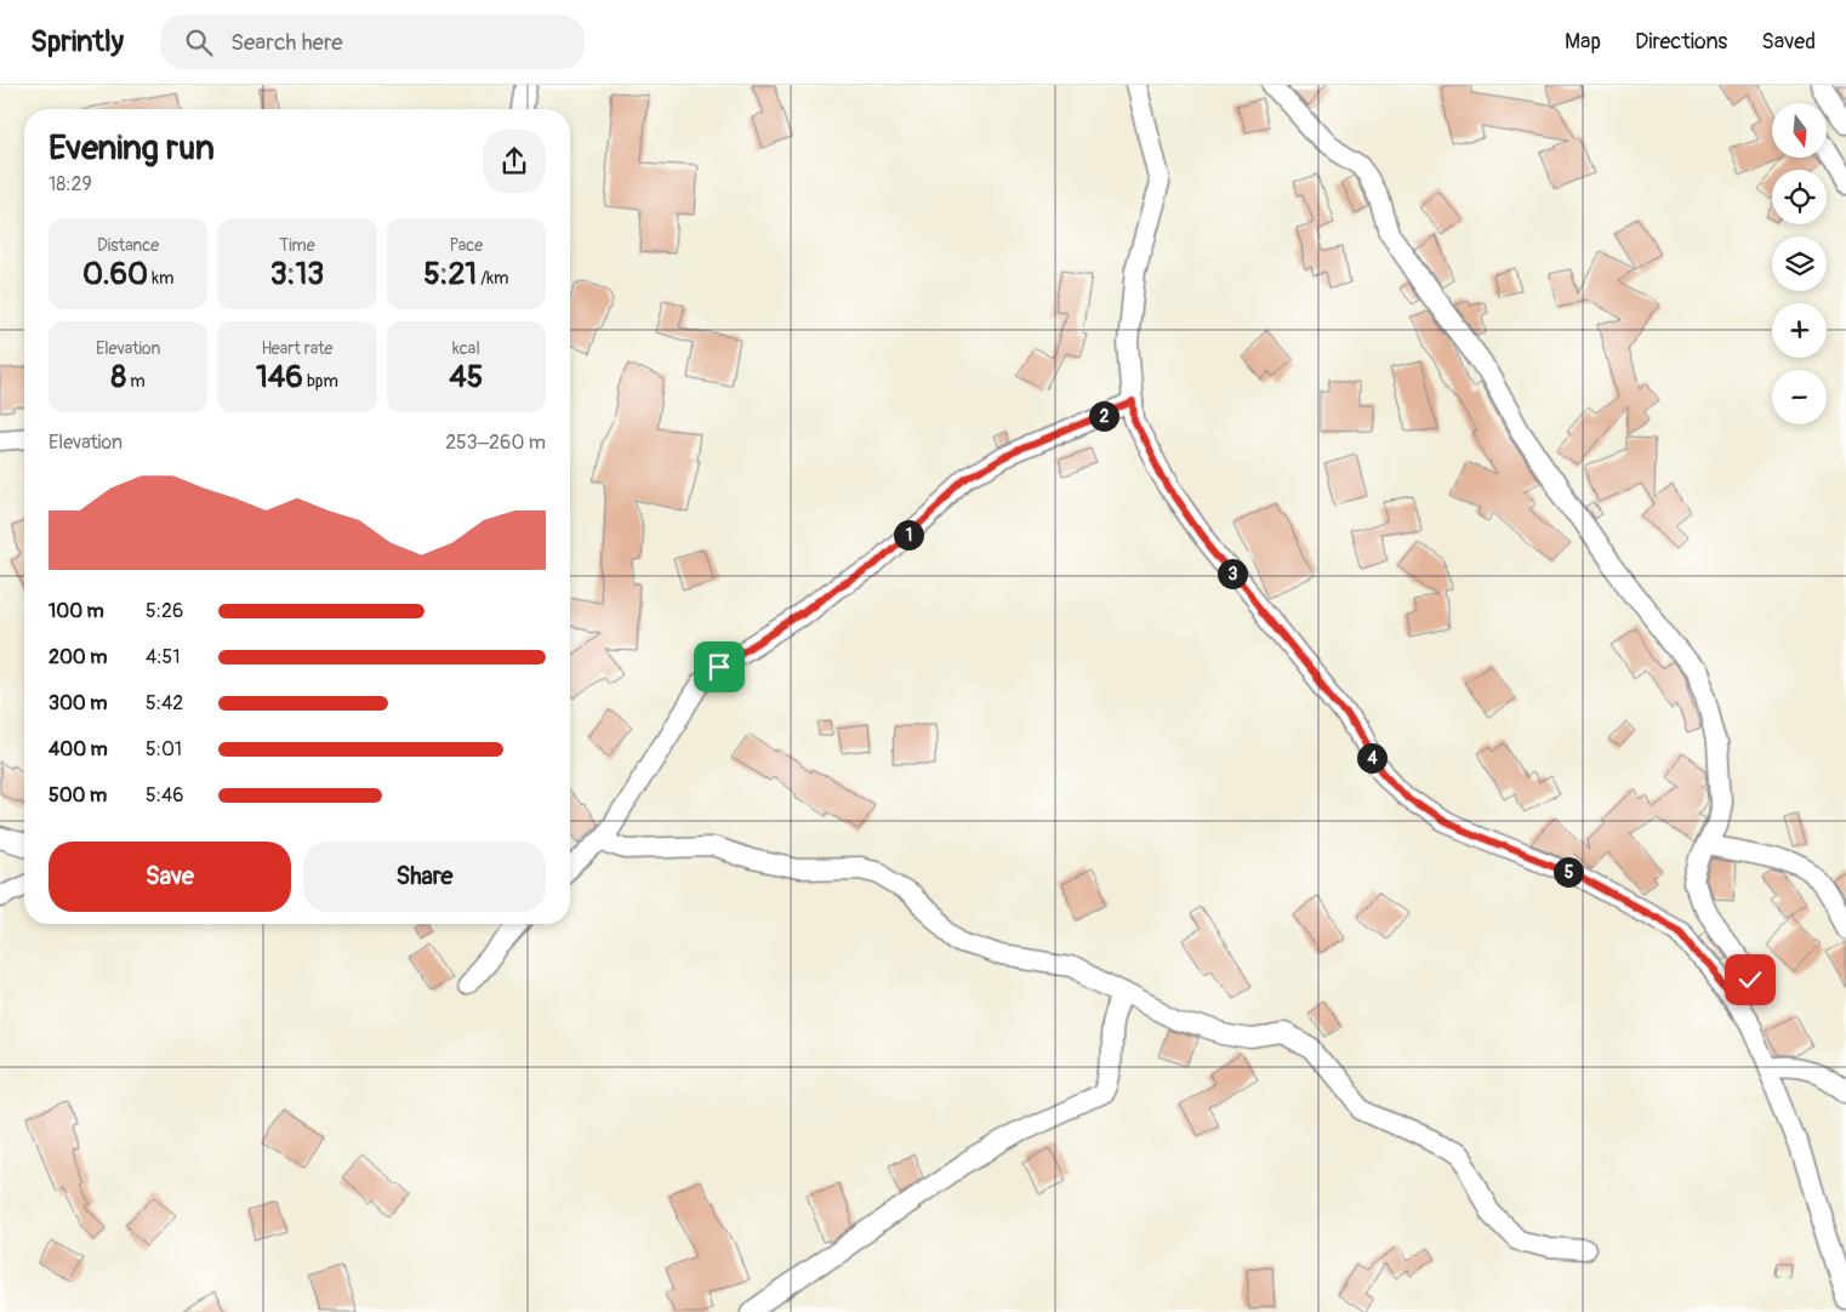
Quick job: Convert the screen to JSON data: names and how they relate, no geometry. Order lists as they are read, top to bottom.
{
  "north": "bottom",
  "page": {
    "header": "Sprintly",
    "search": "Search here",
    "nav": ["Map", "Directions", "Saved"],
    "map_buttons": ["+", "−"],
    "heading": ["Evening run", "18:29"],
    "stats": [
      ["Distance", "0.60 km"],
      ["Time", "3:13"],
      ["Pace", "5:21 /km"],
      ["Elevation", "8 m"],
      ["Heart rate", "146 bpm"],
      ["kcal", "45"]
    ],
    "pins": [
      "2",
      "1",
      "3",
      "4",
      "5"
    ],
    "chart": ["Elevation", "253–260 m"],
    "list": [
      {
        "name": "100 m",
        "note": "5:26"
      },
      {
        "name": "200 m",
        "note": "4:51"
      },
      {
        "name": "300 m",
        "note": "5:42"
      },
      {
        "name": "400 m",
        "note": "5:01"
      },
      {
        "name": "500 m",
        "note": "5:46"
      }
    ],
    "buttons": ["Save", "Share"]
  }
}
